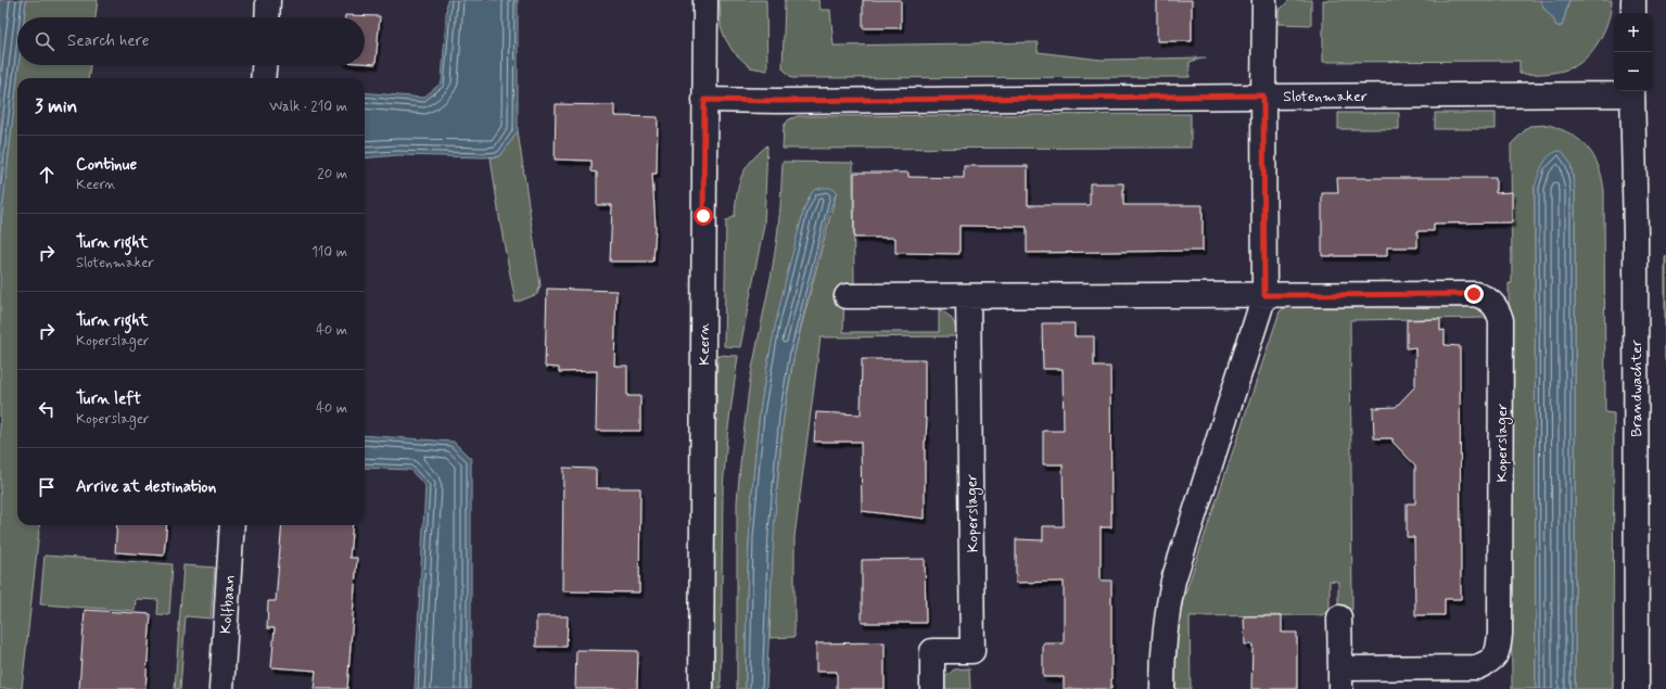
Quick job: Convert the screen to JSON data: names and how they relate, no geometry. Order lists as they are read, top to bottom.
{
  "streets": {
    "street": [
      "Slotenmaker",
      "Keern",
      "Brandwachter",
      "Koperslager",
      "Kolfbaan"
    ]
  },
  "crossings": [
    ["Slotenmaker", "Keern"],
    ["Slotenmaker", "Brandwachter"]
  ],
  "page": {
    "map_buttons": ["+", "−"],
    "search": "Search here",
    "heading": ["3 min", "Walk · 210 m"],
    "list": [
      ["Continue", "Keern", "20 m"],
      ["Turn right", "Slotenmaker", "110 m"],
      ["Turn right", "Koperslager", "40 m"],
      ["Turn left", "Koperslager", "40 m"],
      "Arrive at destination"
    ]
  }
}
